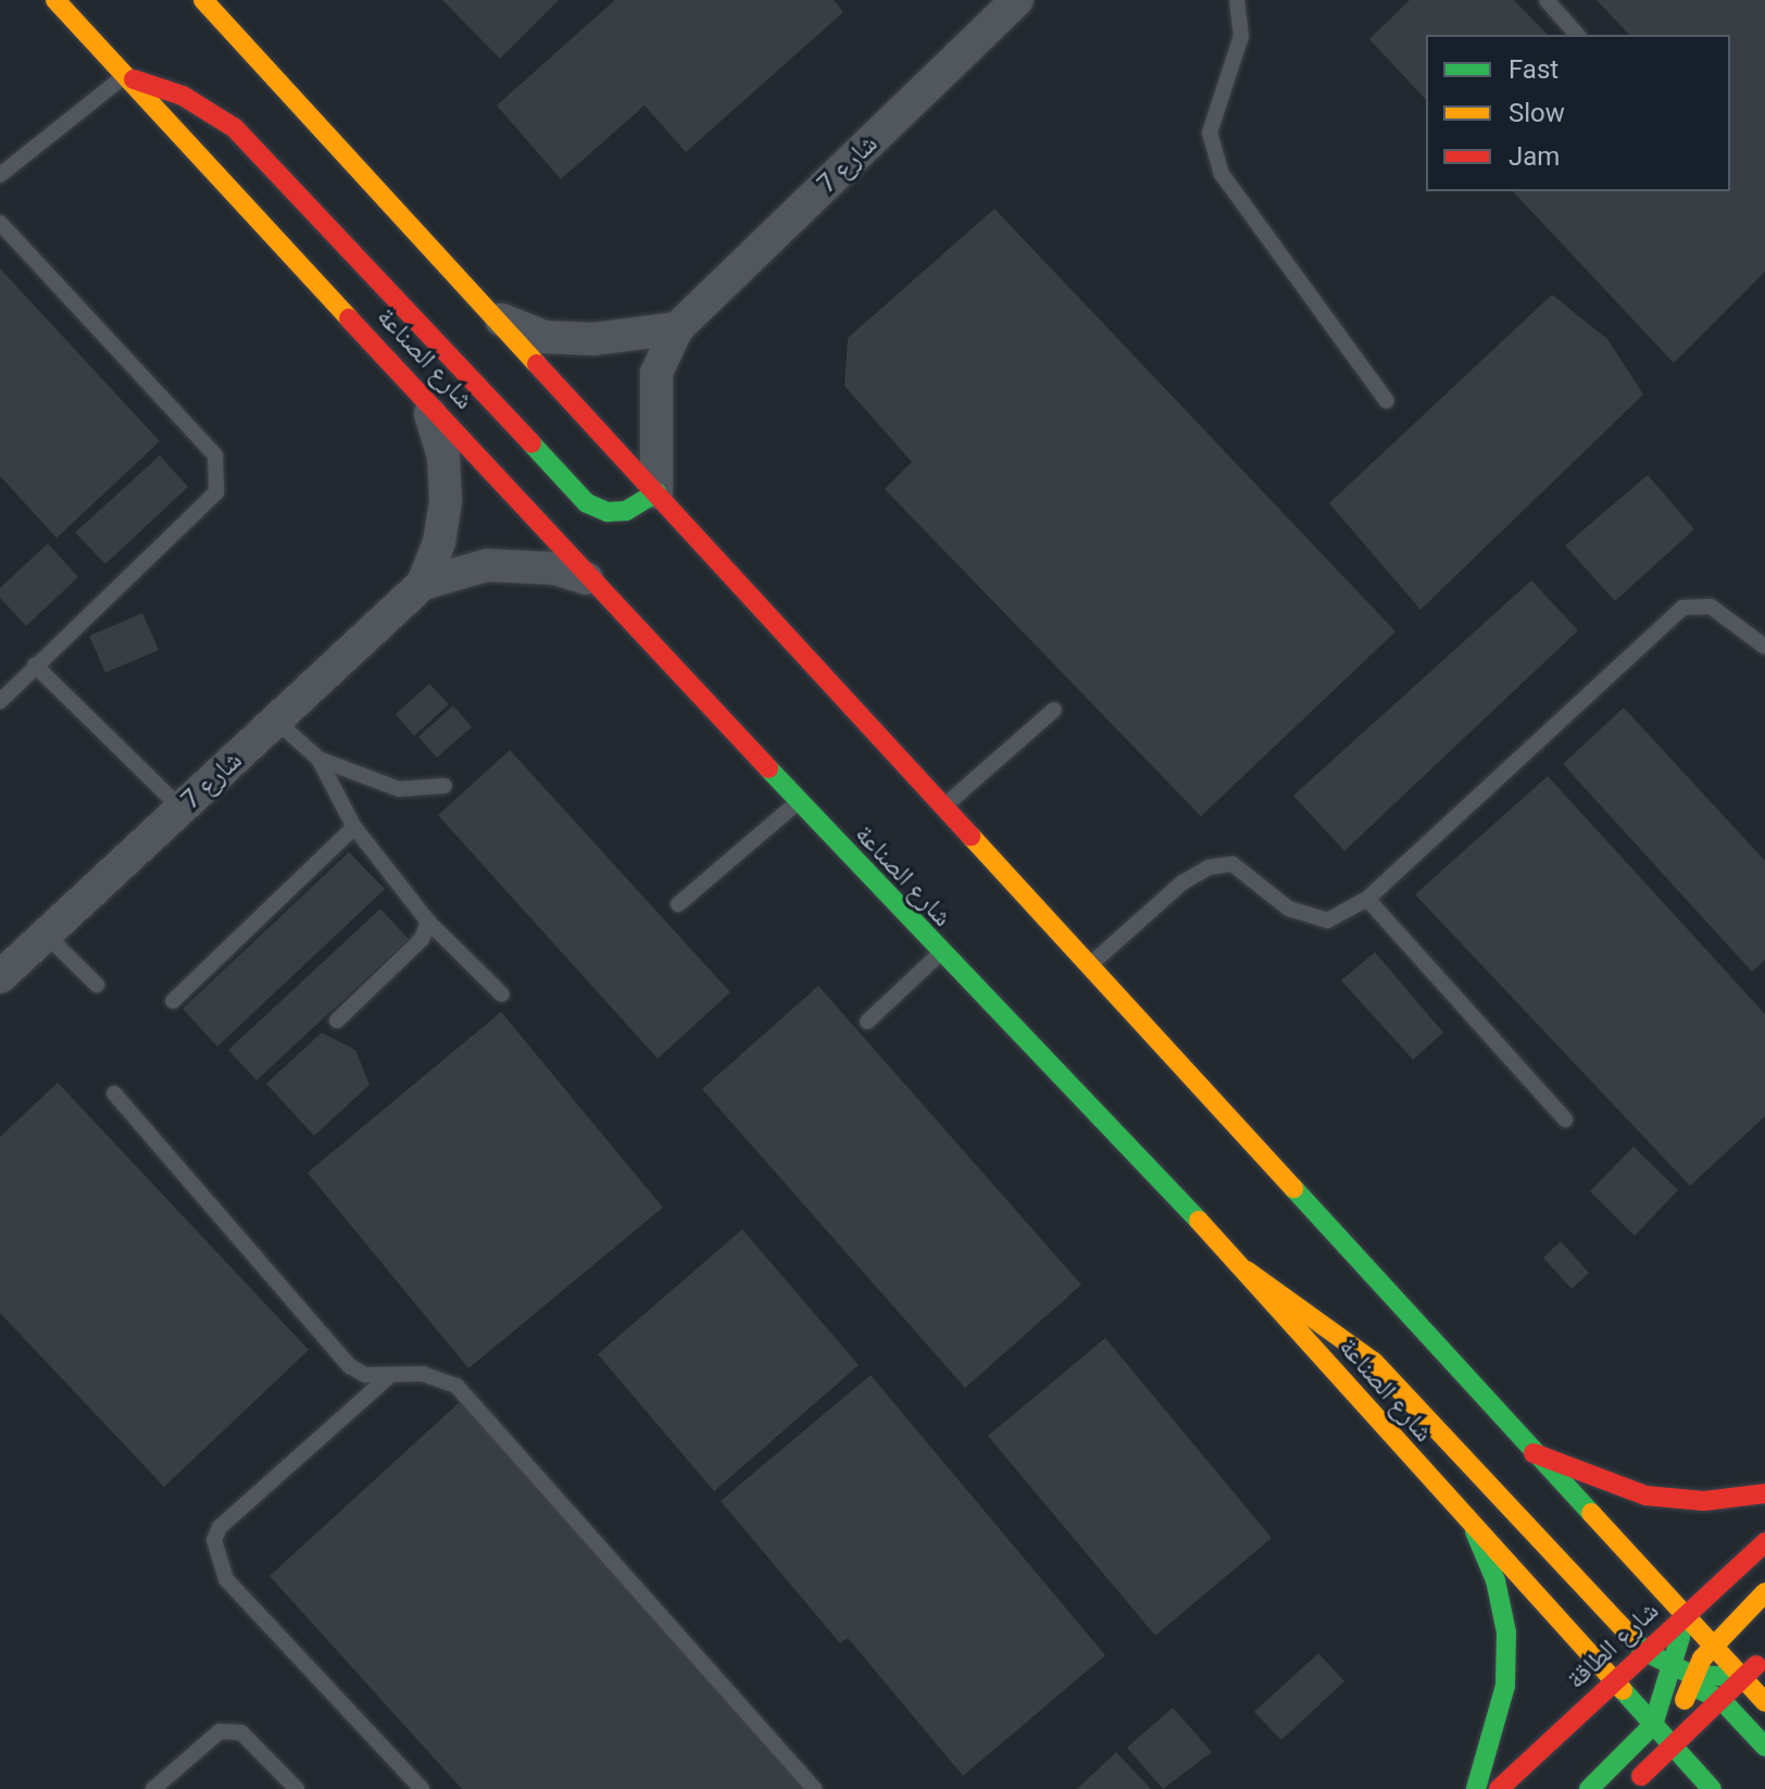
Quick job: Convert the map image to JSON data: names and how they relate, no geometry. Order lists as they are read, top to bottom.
{
  "streets": {
    "street": ["شارع 7", "شارع الصناعة", "شارع الطاقة"]
  },
  "crossings": [
    ["شارع 7", "شارع الصناعة"],
    ["شارع الصناعة", "شارع الطاقة"]
  ],
  "legend": ["Fast", "Slow", "Jam"]
}
